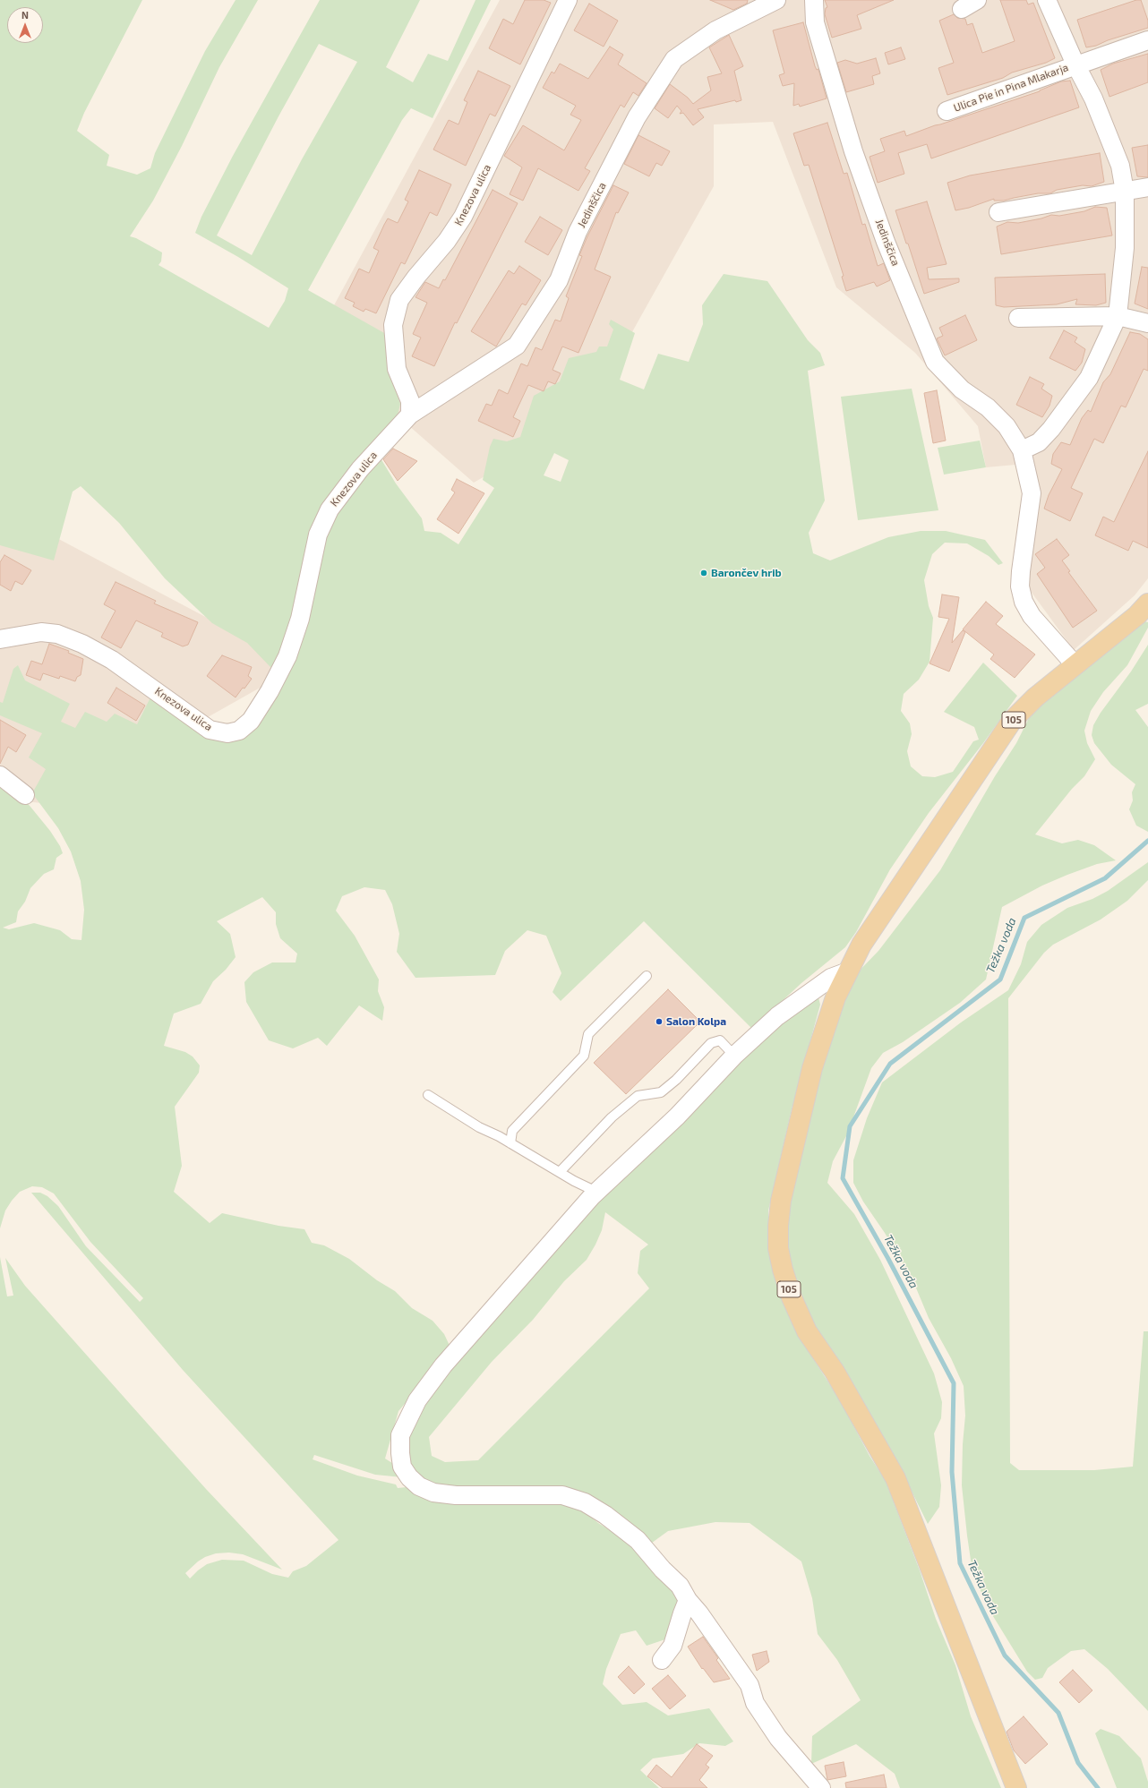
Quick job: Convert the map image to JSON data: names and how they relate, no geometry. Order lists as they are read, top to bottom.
{
  "streets": {
    "main road": ["105"],
    "street": ["Ulica Pie in Pina Mlakarja", "Knezova ulica", "Jedinščica"]
  },
  "crossings": [
    ["Ulica Pie in Pina Mlakarja", "Jedinščica"],
    ["Knezova ulica", "Jedinščica"],
    ["Jedinščica", "105"]
  ],
  "water": ["Težka voda"],
  "places": ["Barončev hrib", "Salon Kolpa"],
  "north": "top"
}
